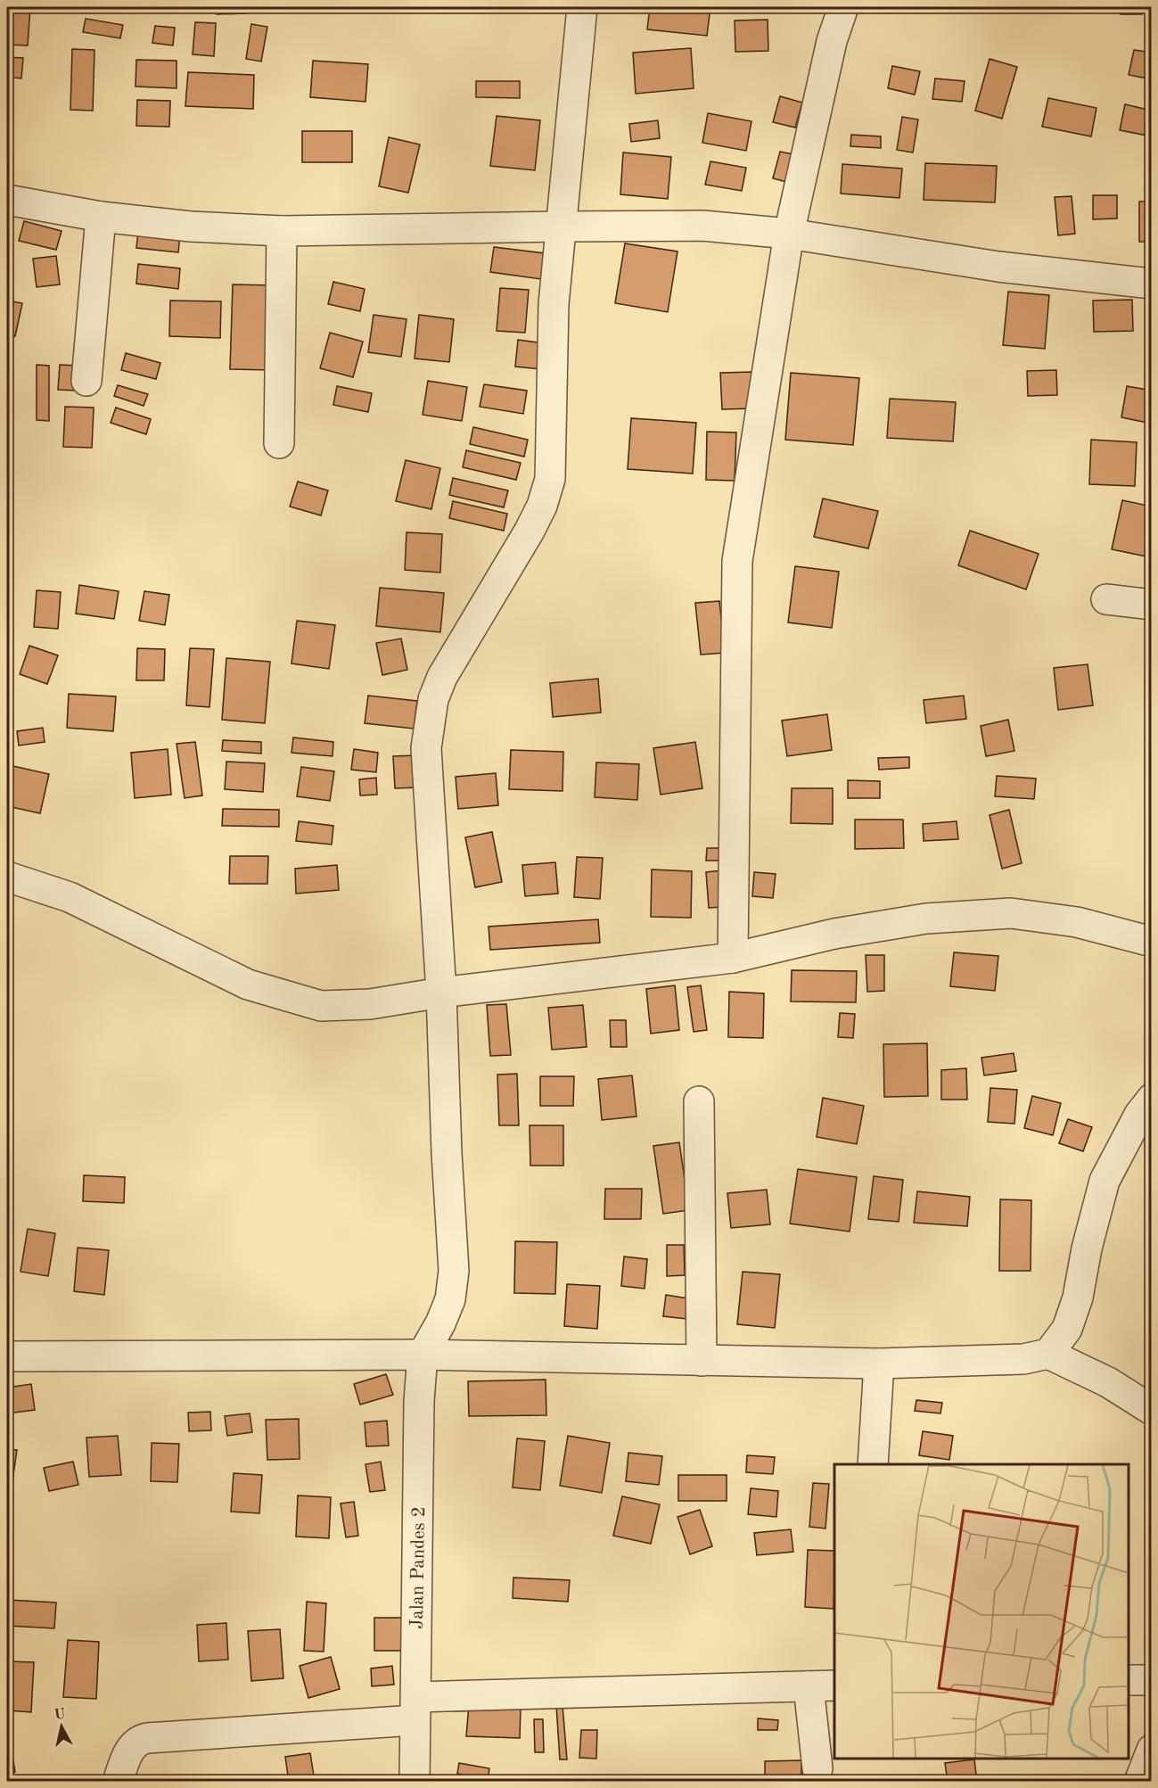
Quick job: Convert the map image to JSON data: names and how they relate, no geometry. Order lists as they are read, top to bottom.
{
  "streets": {
    "street": ["Jalan Pandes 2"]
  },
  "north": "top"
}
